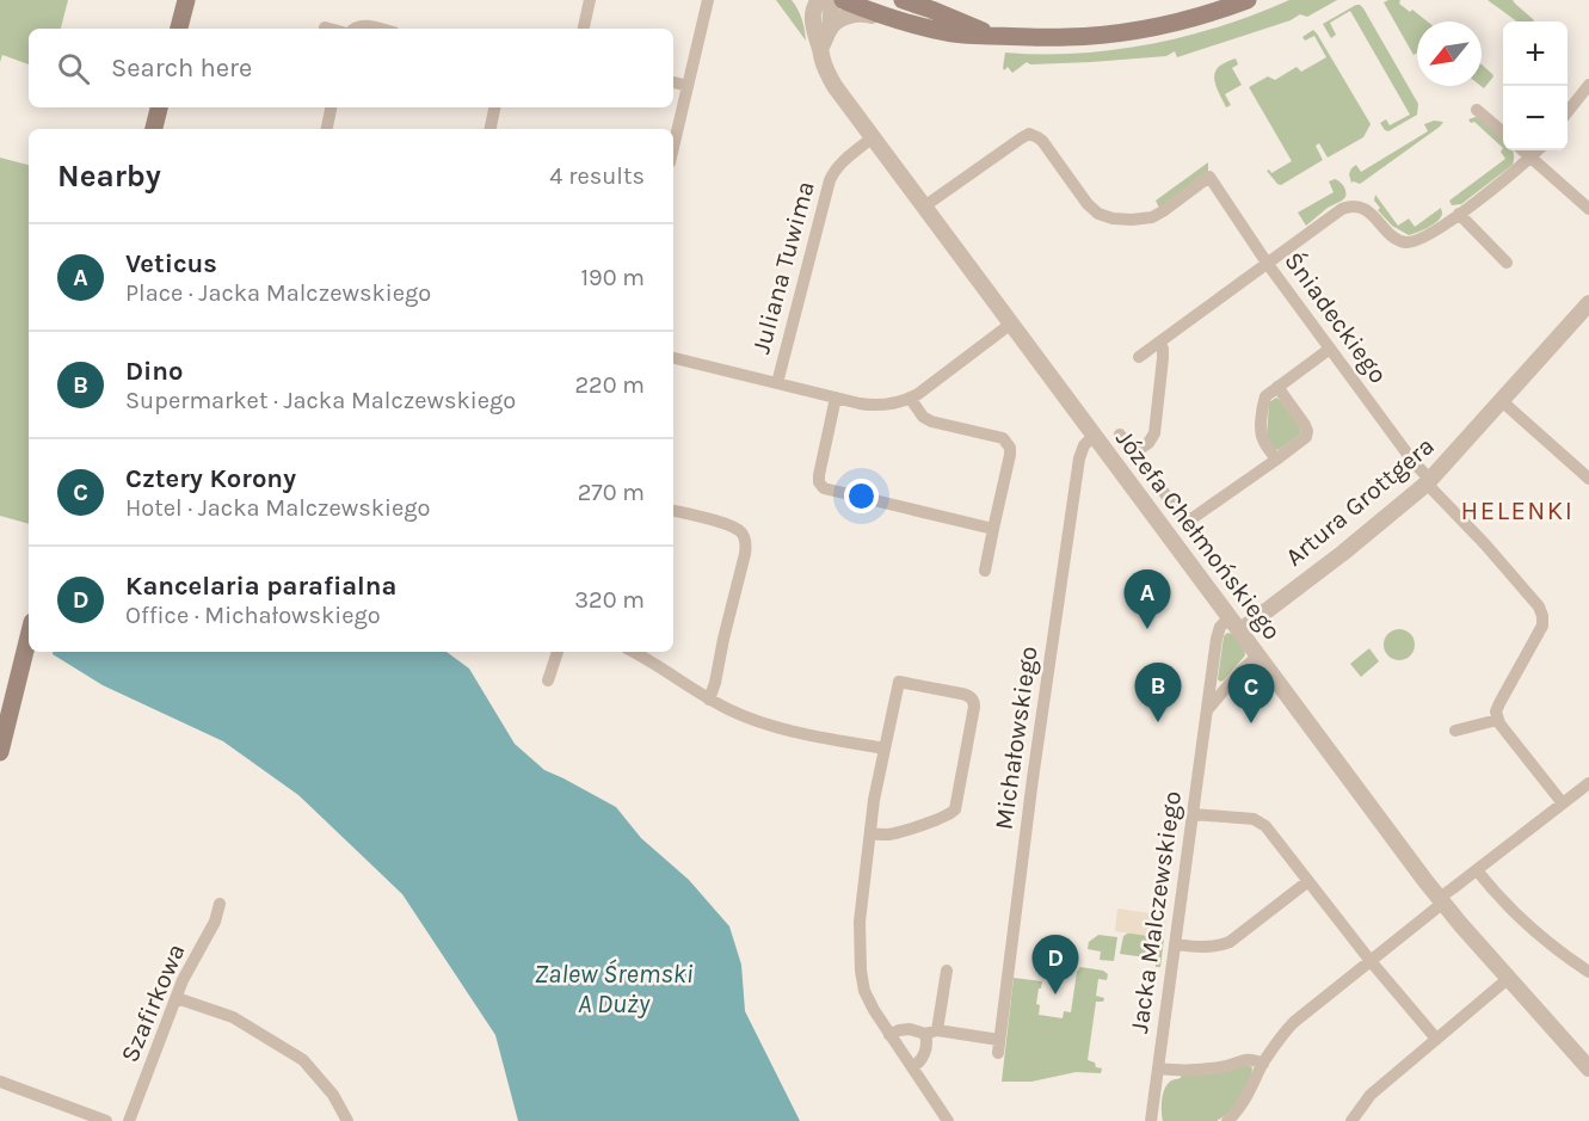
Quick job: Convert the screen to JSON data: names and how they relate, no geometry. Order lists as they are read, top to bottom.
{
  "streets": {
    "street": [
      "Juliana Tuwima",
      "Śniadeckiego",
      "Artura Grottgera",
      "Józefa Chełmońskiego",
      "Michałowskiego",
      "Jacka Malczewskiego",
      "Szafirkowa"
    ]
  },
  "crossings": [
    ["Juliana Tuwima", "Józefa Chełmońskiego"],
    ["Śniadeckiego", "Artura Grottgera"],
    ["Śniadeckiego", "Józefa Chełmońskiego"],
    ["Artura Grottgera", "Józefa Chełmońskiego"],
    ["Józefa Chełmońskiego", "Michałowskiego"],
    ["Józefa Chełmońskiego", "Jacka Malczewskiego"]
  ],
  "districts": ["HELENKI"],
  "water": ["Zalew Śremski A Duży"],
  "north": "bottom left",
  "page": {
    "map_buttons": ["+", "−"],
    "search": "Search here",
    "heading": ["Nearby", "4 results"],
    "list": [
      {
        "mark": "A",
        "name": "Veticus",
        "note": "Place · Jacka Malczewskiego",
        "value": "190 m"
      },
      {
        "mark": "B",
        "name": "Dino",
        "note": "Supermarket · Jacka Malczewskiego",
        "value": "220 m"
      },
      {
        "mark": "C",
        "name": "Cztery Korony",
        "note": "Hotel · Jacka Malczewskiego",
        "value": "270 m"
      },
      {
        "mark": "D",
        "name": "Kancelaria parafialna",
        "note": "Office · Michałowskiego",
        "value": "320 m"
      }
    ],
    "pins": [
      "A",
      "B",
      "C",
      "D"
    ]
  }
}
